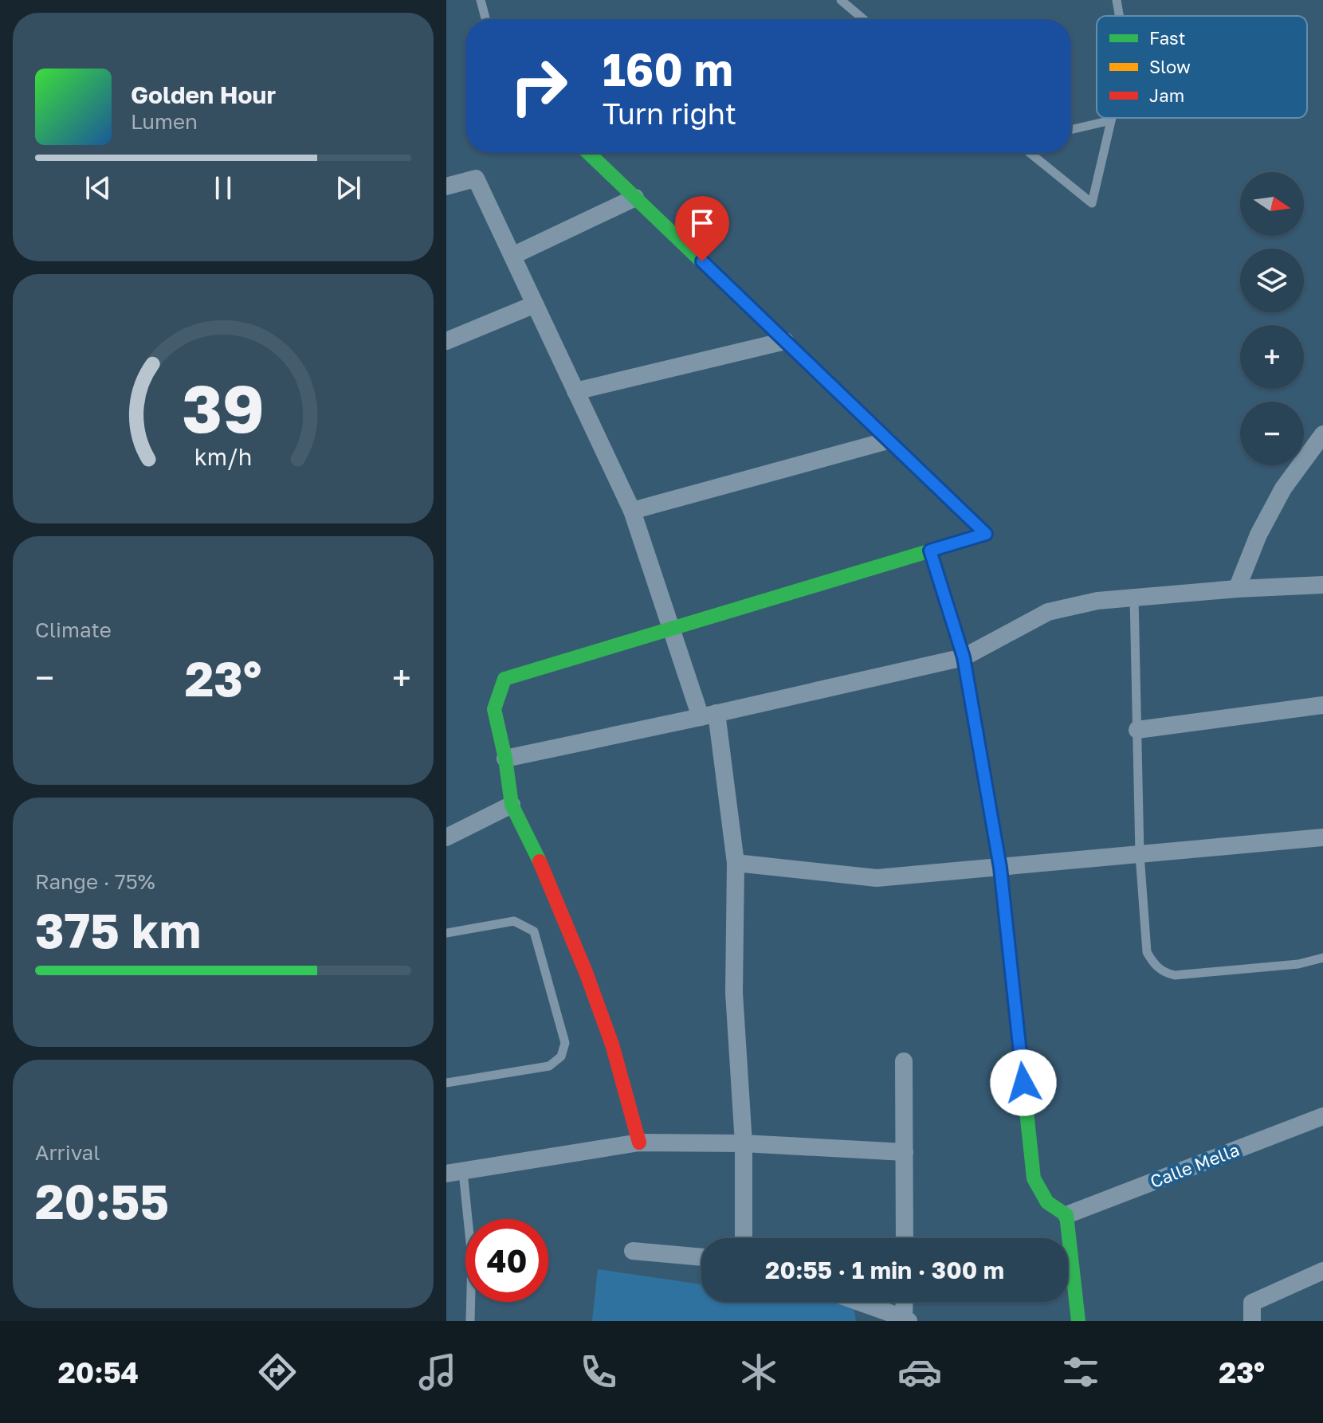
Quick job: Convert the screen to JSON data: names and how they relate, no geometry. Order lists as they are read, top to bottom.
{
  "streets": {
    "street": ["Calle Mella"]
  },
  "legend": ["Fast", "Slow", "Jam"],
  "north": "right",
  "page": {
    "turn": ["160 m", "Turn right"],
    "song": ["Golden Hour", "Lumen"],
    "map_buttons": ["+", "−"],
    "tile": [
      "Climate",
      ["Range · 75%", "375 km"],
      ["Arrival", "20:55"]
    ],
    "heat": ["−", "23°", "+"],
    "limit": "40",
    "trip": "20:55 · 1 min · 300 m",
    "tabs": ["20:54", "23°"],
    "gauge": ["39", "km/h"]
  }
}
